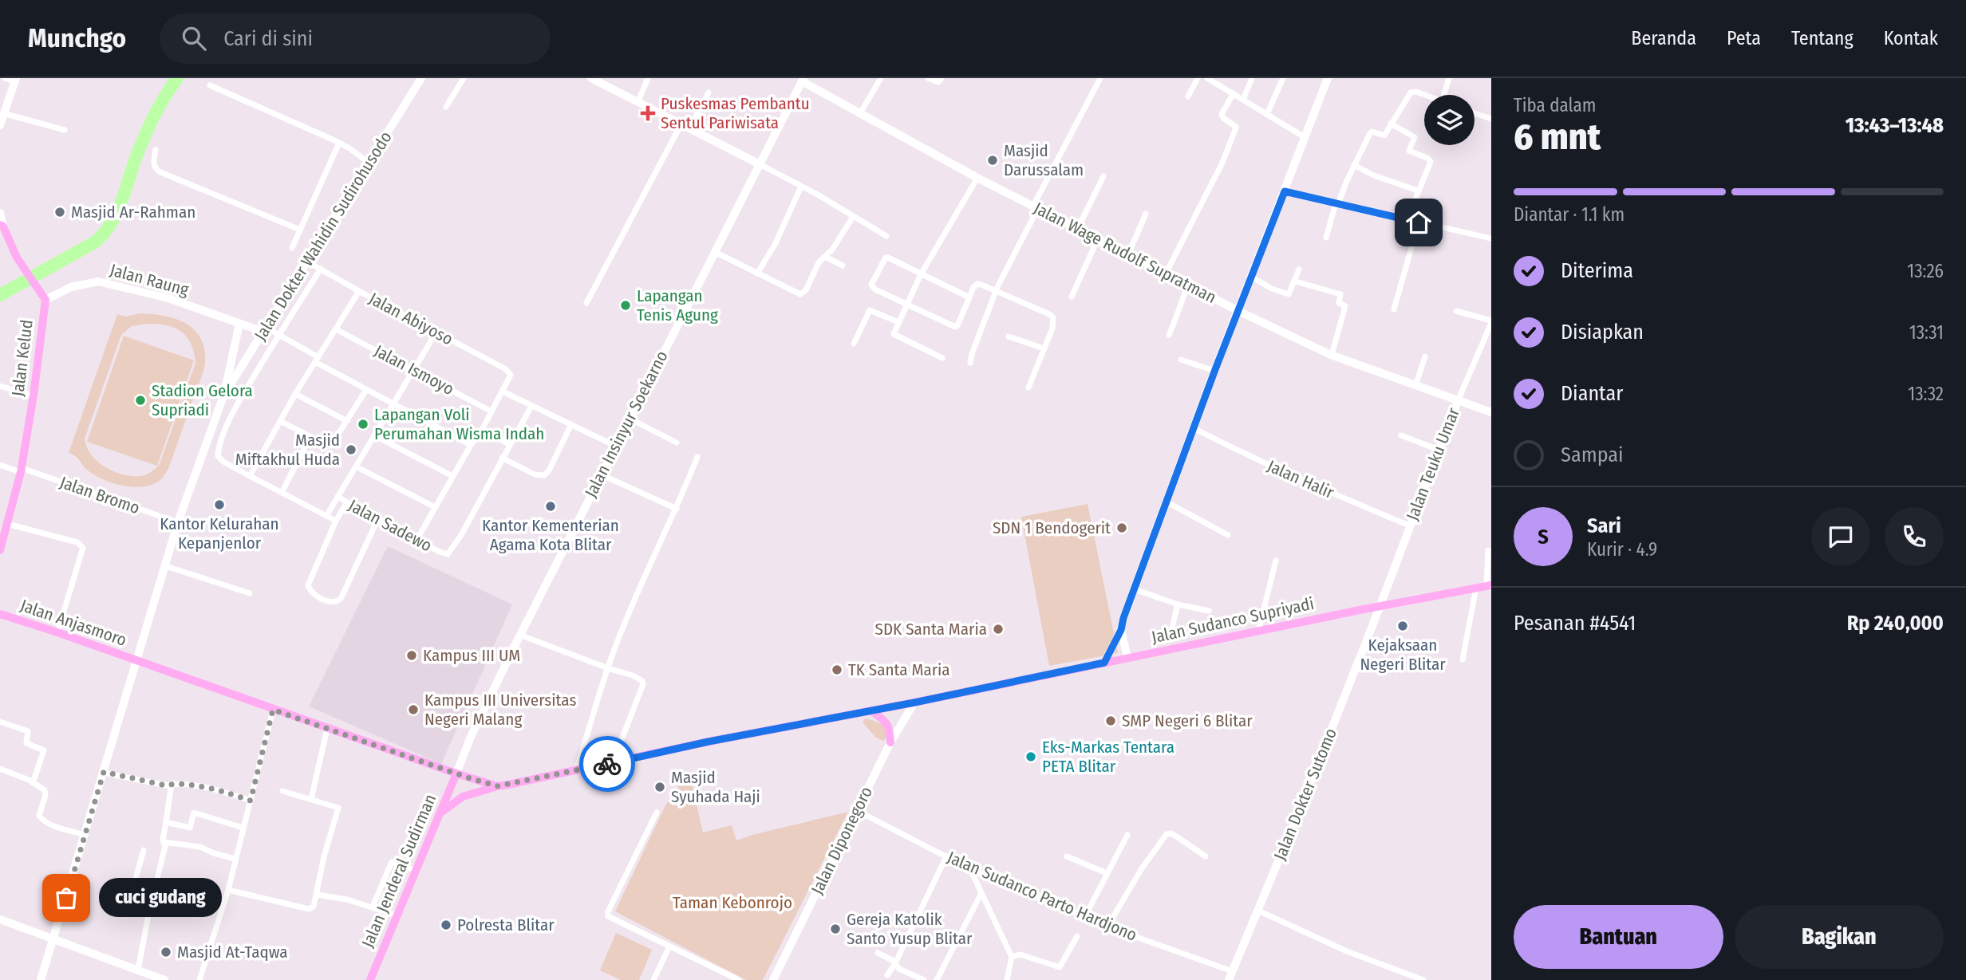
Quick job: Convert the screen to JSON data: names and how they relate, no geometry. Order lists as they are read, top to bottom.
{
  "streets": {
    "main road": [
      "Jalan Dokter Wahidin Sudirohusodo",
      "Jalan Wage Rudolf Supratman",
      "Jalan Raung",
      "Jalan Kelud",
      "Jalan Insinyur Soekarno",
      "Jalan Teuku Umar",
      "Jalan Sudanco Supriyadi",
      "Jalan Anjasmoro",
      "Jalan Dokter Sutomo",
      "Jalan Diponegoro",
      "Jalan Jenderal Sudirman"
    ],
    "street": [
      "Jalan Abiyoso",
      "Jalan Ismoyo",
      "Jalan Halir",
      "Jalan Bromo",
      "Jalan Sadewo",
      "Jalan Sudanco Parto Hardjono"
    ]
  },
  "crossings": [
    ["Jalan Dokter Wahidin Sudirohusodo", "Jalan Raung"],
    ["Jalan Dokter Wahidin Sudirohusodo", "Jalan Abiyoso"],
    ["Jalan Dokter Wahidin Sudirohusodo", "Jalan Bromo"],
    ["Jalan Dokter Wahidin Sudirohusodo", "Jalan Anjasmoro"],
    ["Jalan Wage Rudolf Supratman", "Jalan Insinyur Soekarno"],
    ["Jalan Wage Rudolf Supratman", "Jalan Teuku Umar"],
    ["Jalan Raung", "Jalan Kelud"],
    ["Jalan Kelud", "Jalan Bromo"],
    ["Jalan Insinyur Soekarno", "Jalan Sudanco Supriyadi"],
    ["Jalan Insinyur Soekarno", "Jalan Jenderal Sudirman"],
    ["Jalan Teuku Umar", "Jalan Halir"],
    ["Jalan Teuku Umar", "Jalan Sudanco Supriyadi"],
    ["Jalan Teuku Umar", "Jalan Dokter Sutomo"],
    ["Jalan Sudanco Supriyadi", "Jalan Anjasmoro"],
    ["Jalan Sudanco Supriyadi", "Jalan Dokter Sutomo"],
    ["Jalan Sudanco Supriyadi", "Jalan Diponegoro"],
    ["Jalan Sudanco Supriyadi", "Jalan Jenderal Sudirman"],
    ["Jalan Dokter Sutomo", "Jalan Sudanco Parto Hardjono"],
    ["Jalan Diponegoro", "Jalan Sudanco Parto Hardjono"]
  ],
  "parks": ["Taman Kebonrojo"],
  "places": {
    "health": ["Puskesmas Pembantu Sentul Pariwisata"],
    "other": [
      "Masjid Darussalam",
      "Masjid Ar-Rahman",
      "Lapangan Tenis Agung",
      "Stadion Gelora Supriadi",
      "Lapangan Voli Perumahan Wisma Indah",
      "Masjid Miftakhul Huda",
      "Kantor Kelurahan Kepanjenlor",
      "Kantor Kementerian Agama Kota Blitar",
      "SDN 1 Bendogerit",
      "Kejaksaan Negeri Blitar",
      "SDK Santa Maria",
      "Kampus III UM",
      "TK Santa Maria",
      "Kampus III Universitas Negeri Malang",
      "SMP Negeri 6 Blitar",
      "Eks-Markas Tentara PETA Blitar",
      "Masjid Syuhada Haji",
      "cuci gudang",
      "Polresta Blitar",
      "Gereja Katolik Santo Yusup Blitar",
      "Masjid At-Taqwa"
    ]
  },
  "page": {
    "header": "Munchgo",
    "search": "Cari di sini",
    "nav": [
      "Beranda",
      "Peta",
      "Tentang",
      "Kontak"
    ],
    "heading": ["6 mnt", "Tiba dalam", "13:43–13:48"],
    "panel": [
      "Sari",
      "Kurir · 4.9",
      "Pesanan #4541",
      "Rp 240,000"
    ],
    "bar": "Diantar · 1.1 km",
    "list": [
      ["Diterima", "13:26"],
      ["Disiapkan", "13:31"],
      ["Diantar", "13:32"],
      "Sampai"
    ],
    "round": "S",
    "bubble": "cuci gudang",
    "buttons": ["Bantuan", "Bagikan"]
  }
}
